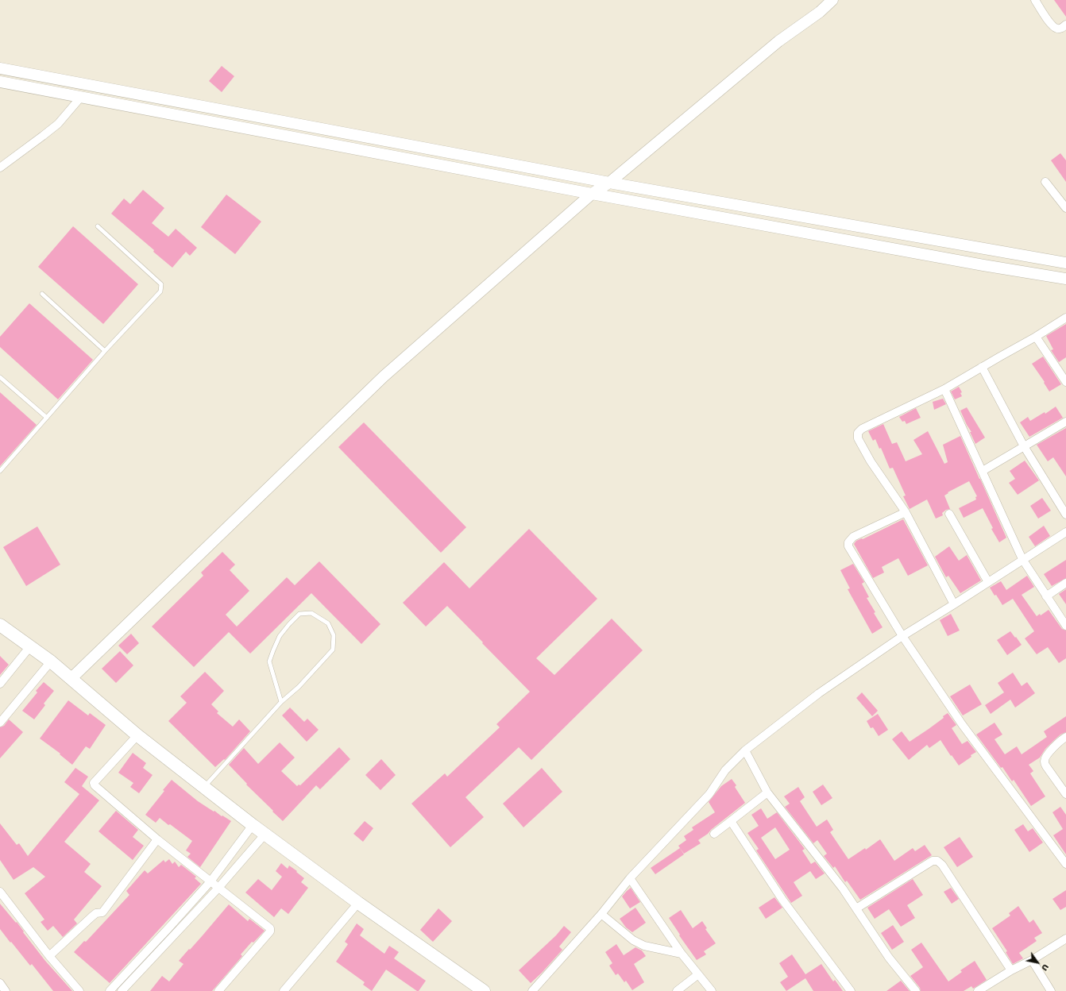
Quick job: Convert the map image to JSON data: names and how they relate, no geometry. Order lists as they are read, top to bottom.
{
  "north": "bottom right"
}
